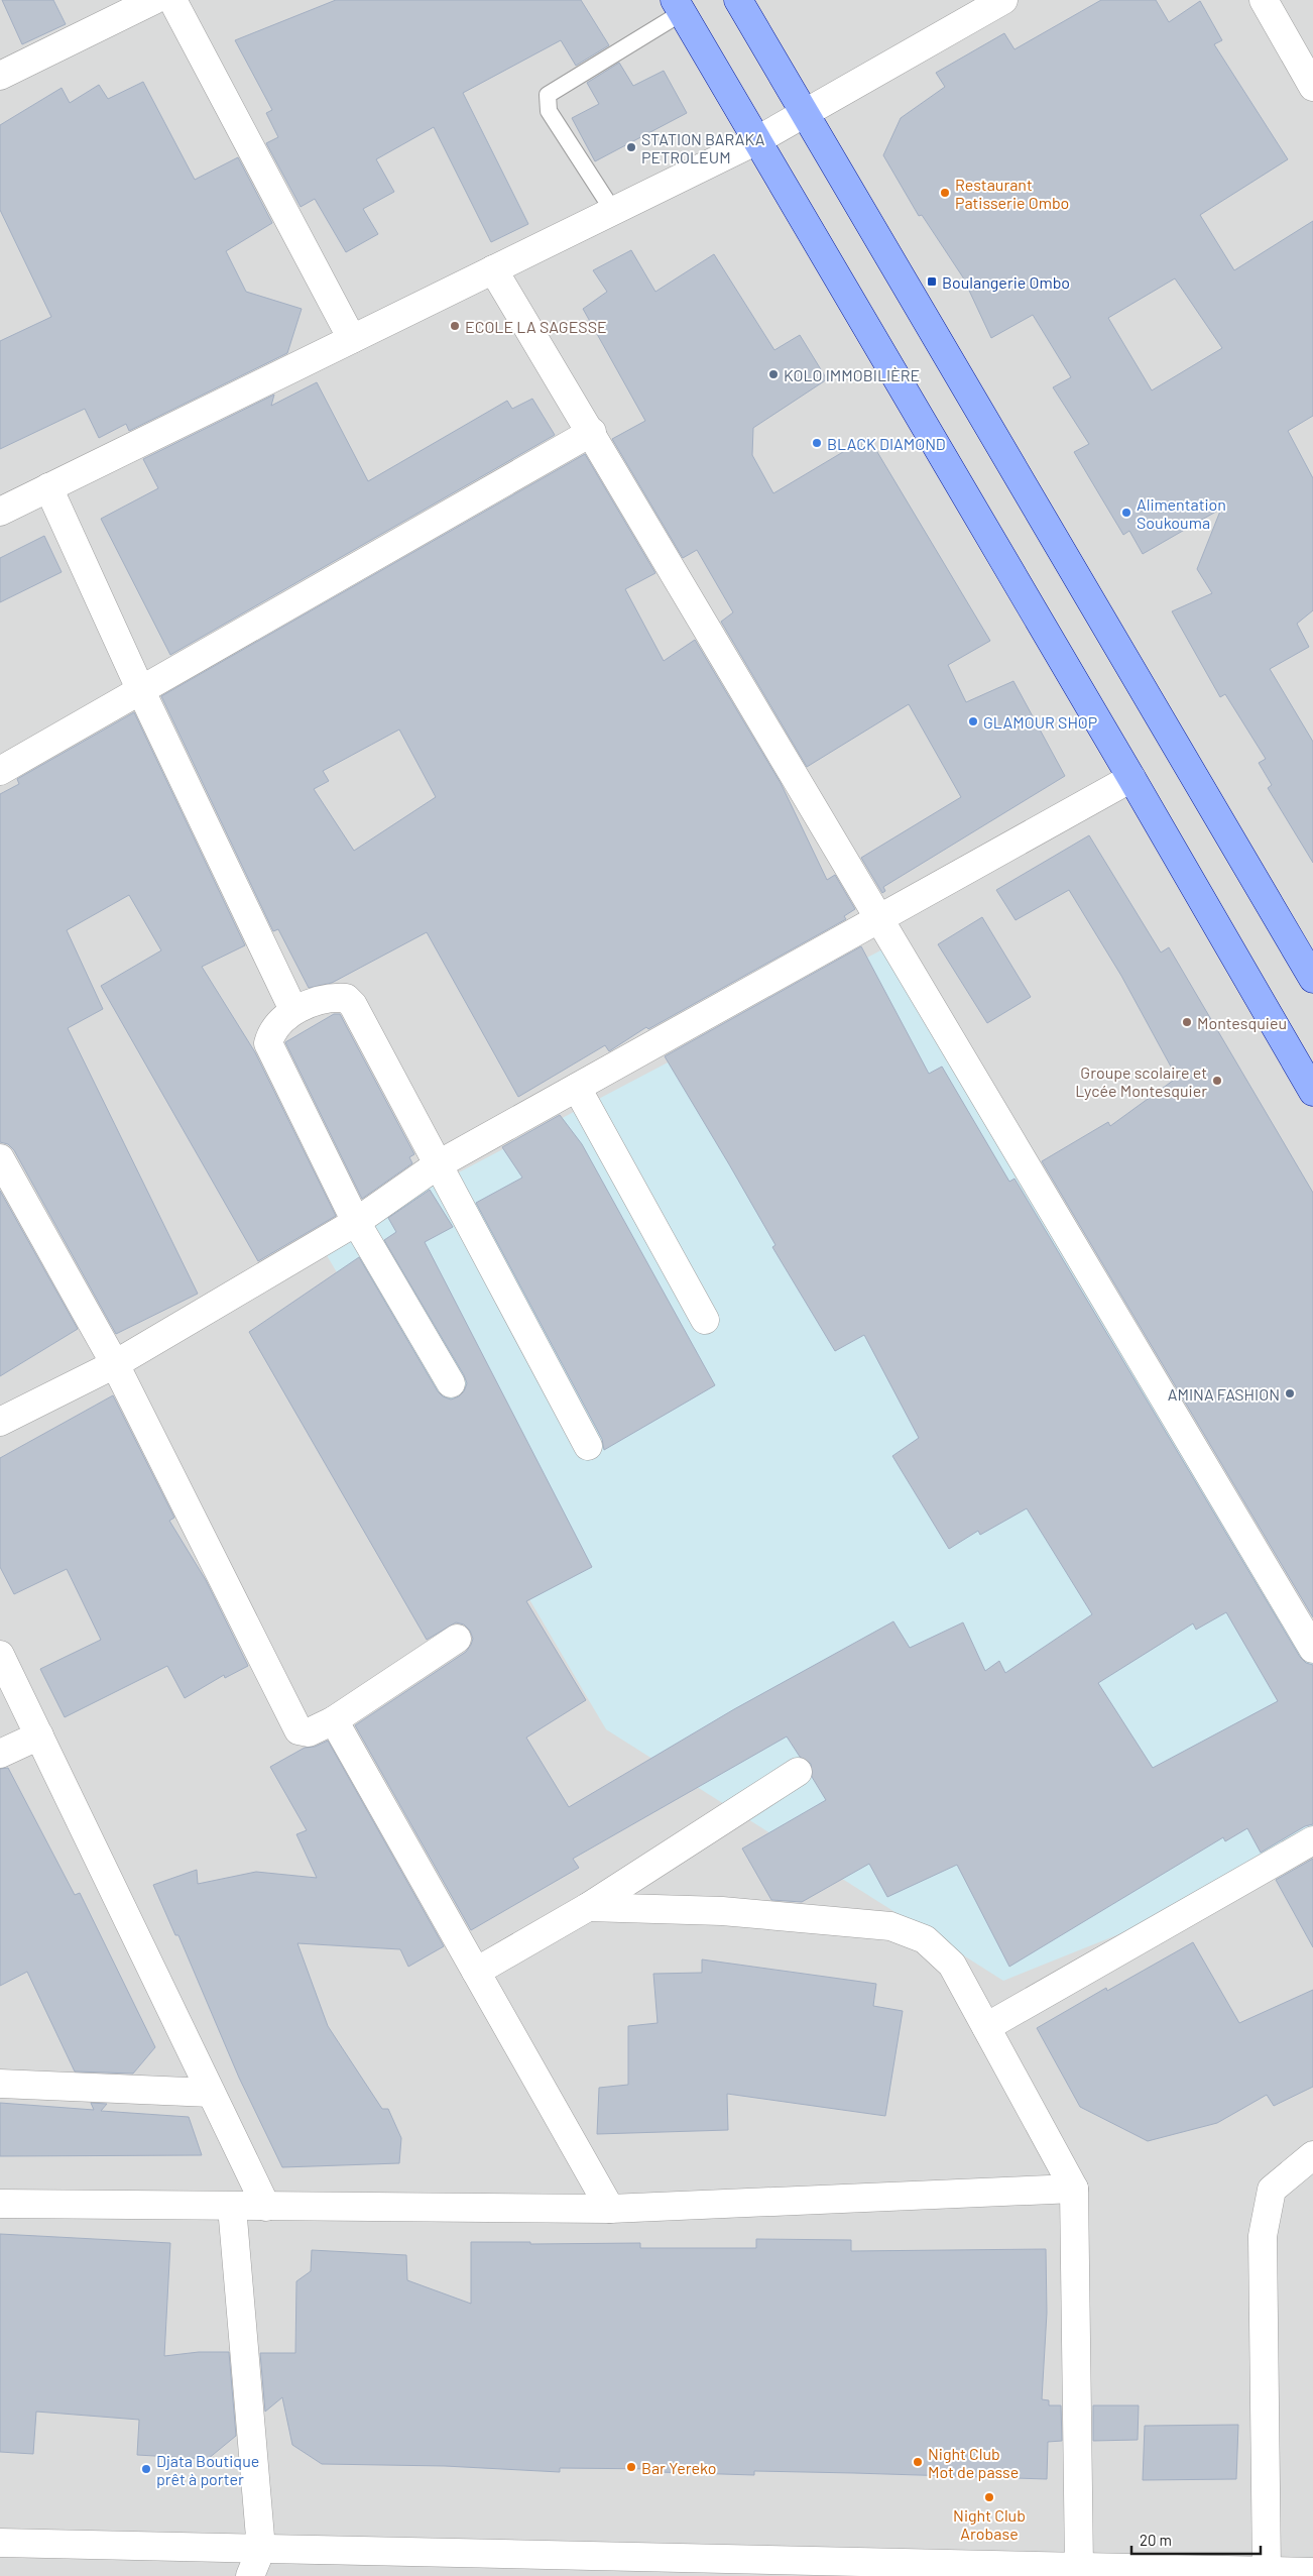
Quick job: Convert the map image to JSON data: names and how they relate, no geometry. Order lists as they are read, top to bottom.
{
  "places": {
    "other": [
      "STATION BARAKA PETROLEUM",
      "Restaurant Patisserie Ombo",
      "ECOLE LA SAGESSE",
      "KOLO IMMOBILIÈRE",
      "BLACK DIAMOND",
      "Alimentation Soukouma",
      "GLAMOUR SHOP",
      "Montesquieu",
      "Groupe scolaire et Lycée Montesquier",
      "AMINA FASHION",
      "Night Club Mot de passe",
      "Bar Yereko",
      "Djata Boutique prêt à porter",
      "Night Club Arobase"
    ],
    "transit": ["Boulangerie Ombo"]
  },
  "scale_bar": "20 m"
}
